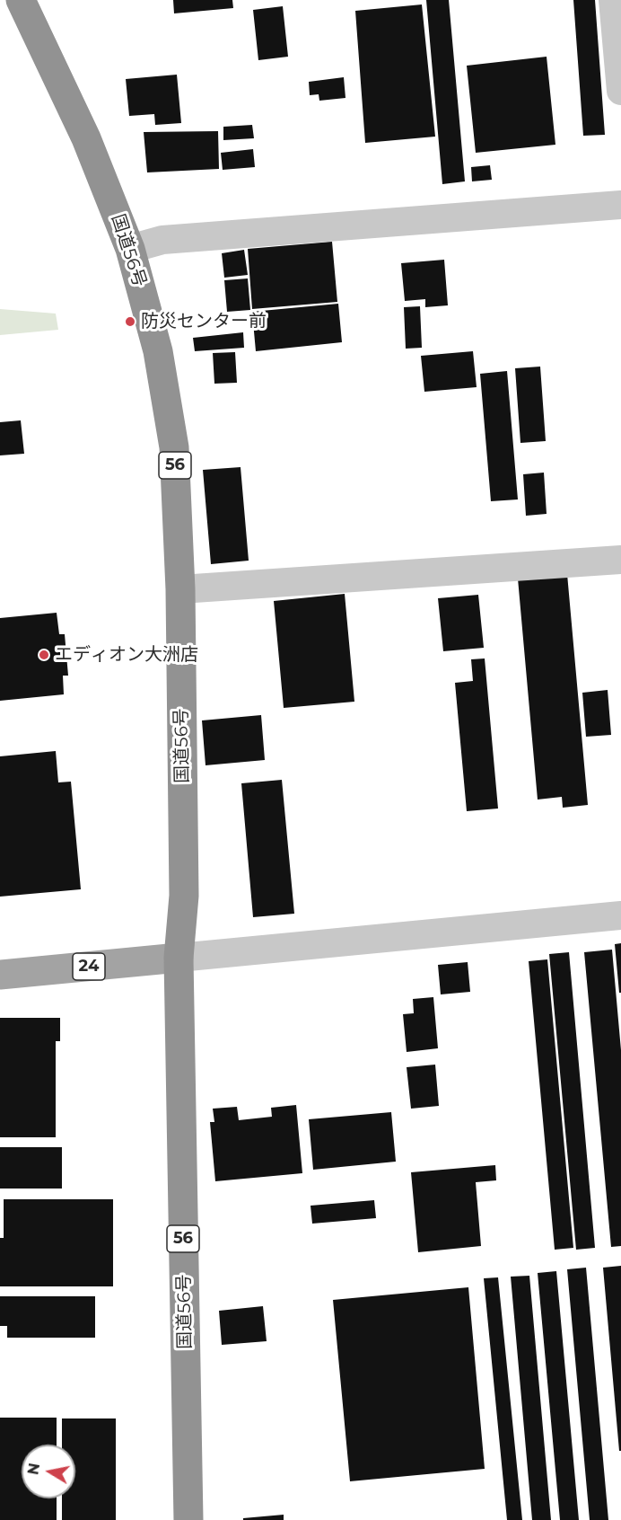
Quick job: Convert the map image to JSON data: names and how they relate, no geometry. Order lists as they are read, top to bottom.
{
  "streets": {
    "highway": ["国道56号", "56"],
    "main road": ["24"]
  },
  "crossings": [
    ["国道56号", "24"]
  ],
  "places": ["防災センター前", "エディオン大洲店"],
  "north": "left"
}
